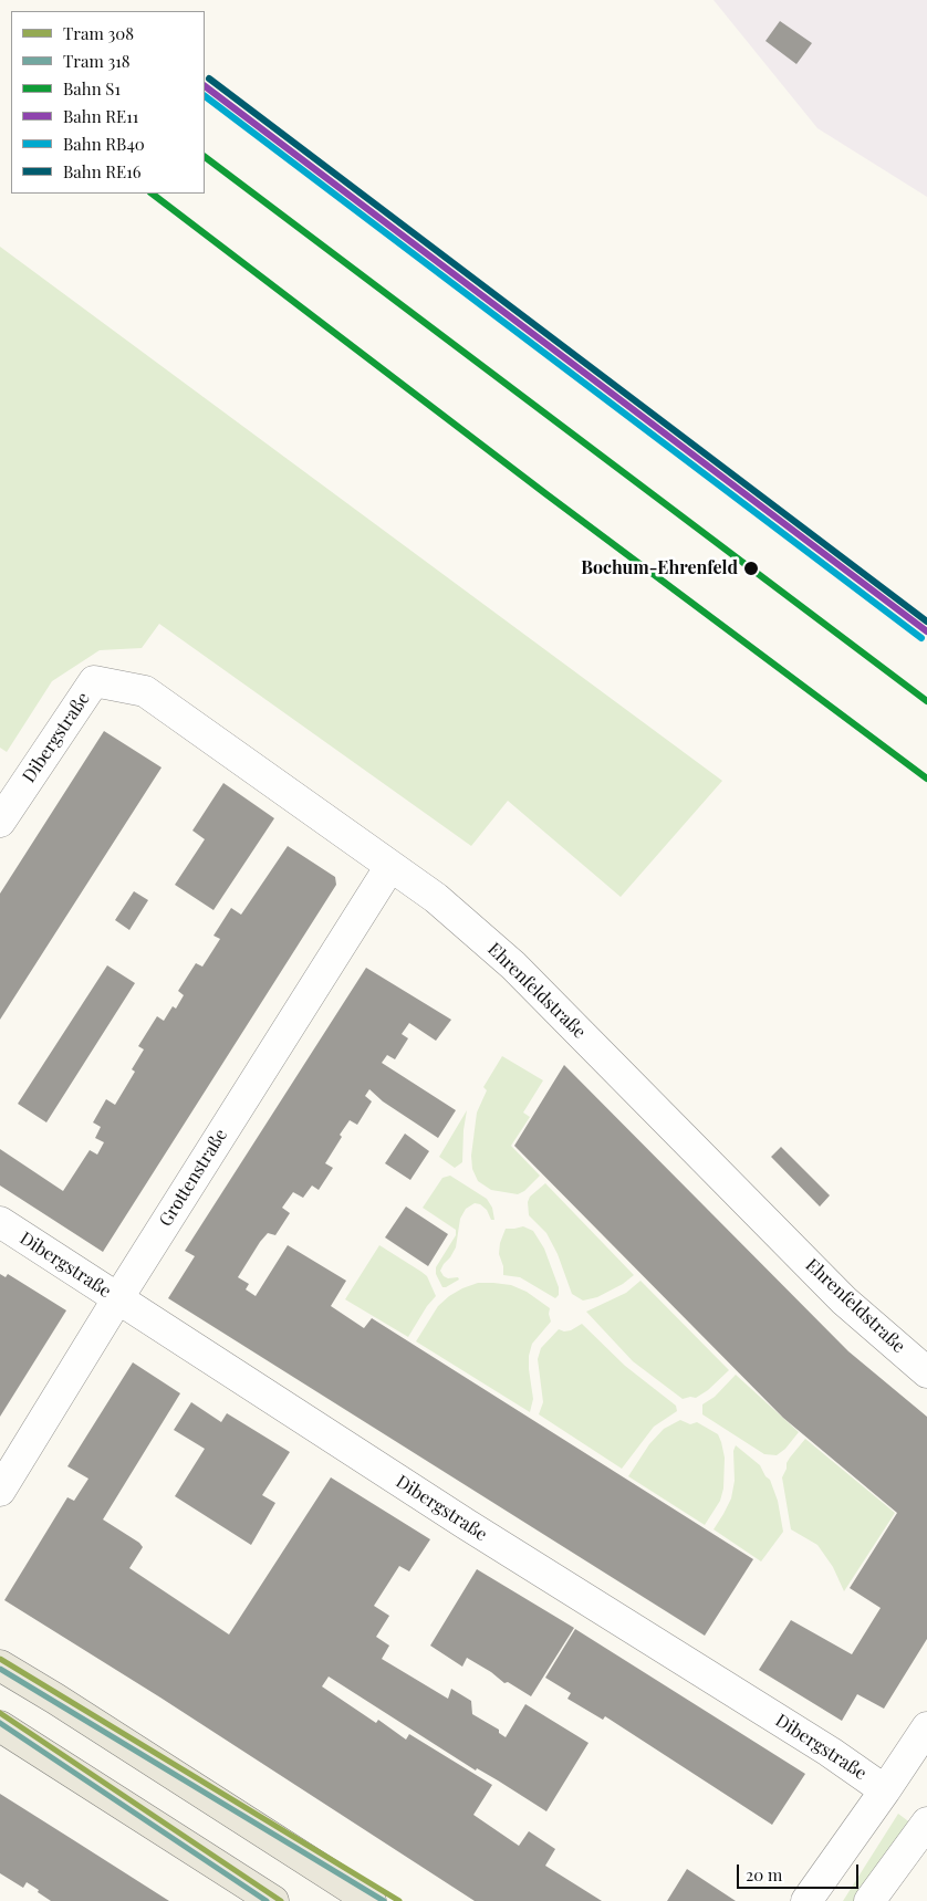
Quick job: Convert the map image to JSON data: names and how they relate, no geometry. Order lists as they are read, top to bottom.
{
  "streets": {
    "street": ["Dibergstraße", "Ehrenfeldstraße", "Grottenstraße"]
  },
  "crossings": [
    ["Dibergstraße", "Ehrenfeldstraße"],
    ["Dibergstraße", "Grottenstraße"],
    ["Ehrenfeldstraße", "Grottenstraße"]
  ],
  "places": ["Bochum-Ehrenfeld"],
  "lines": [
    "rail line RE16",
    "rail line RE11",
    "rail line RB40",
    "rail line S1",
    "tram line 308",
    "tram line 318"
  ],
  "legend": [
    "Tram 308",
    "Tram 318",
    "Bahn S1",
    "Bahn RE11",
    "Bahn RB40",
    "Bahn RE16"
  ],
  "scale_bar": "20 m"
}
